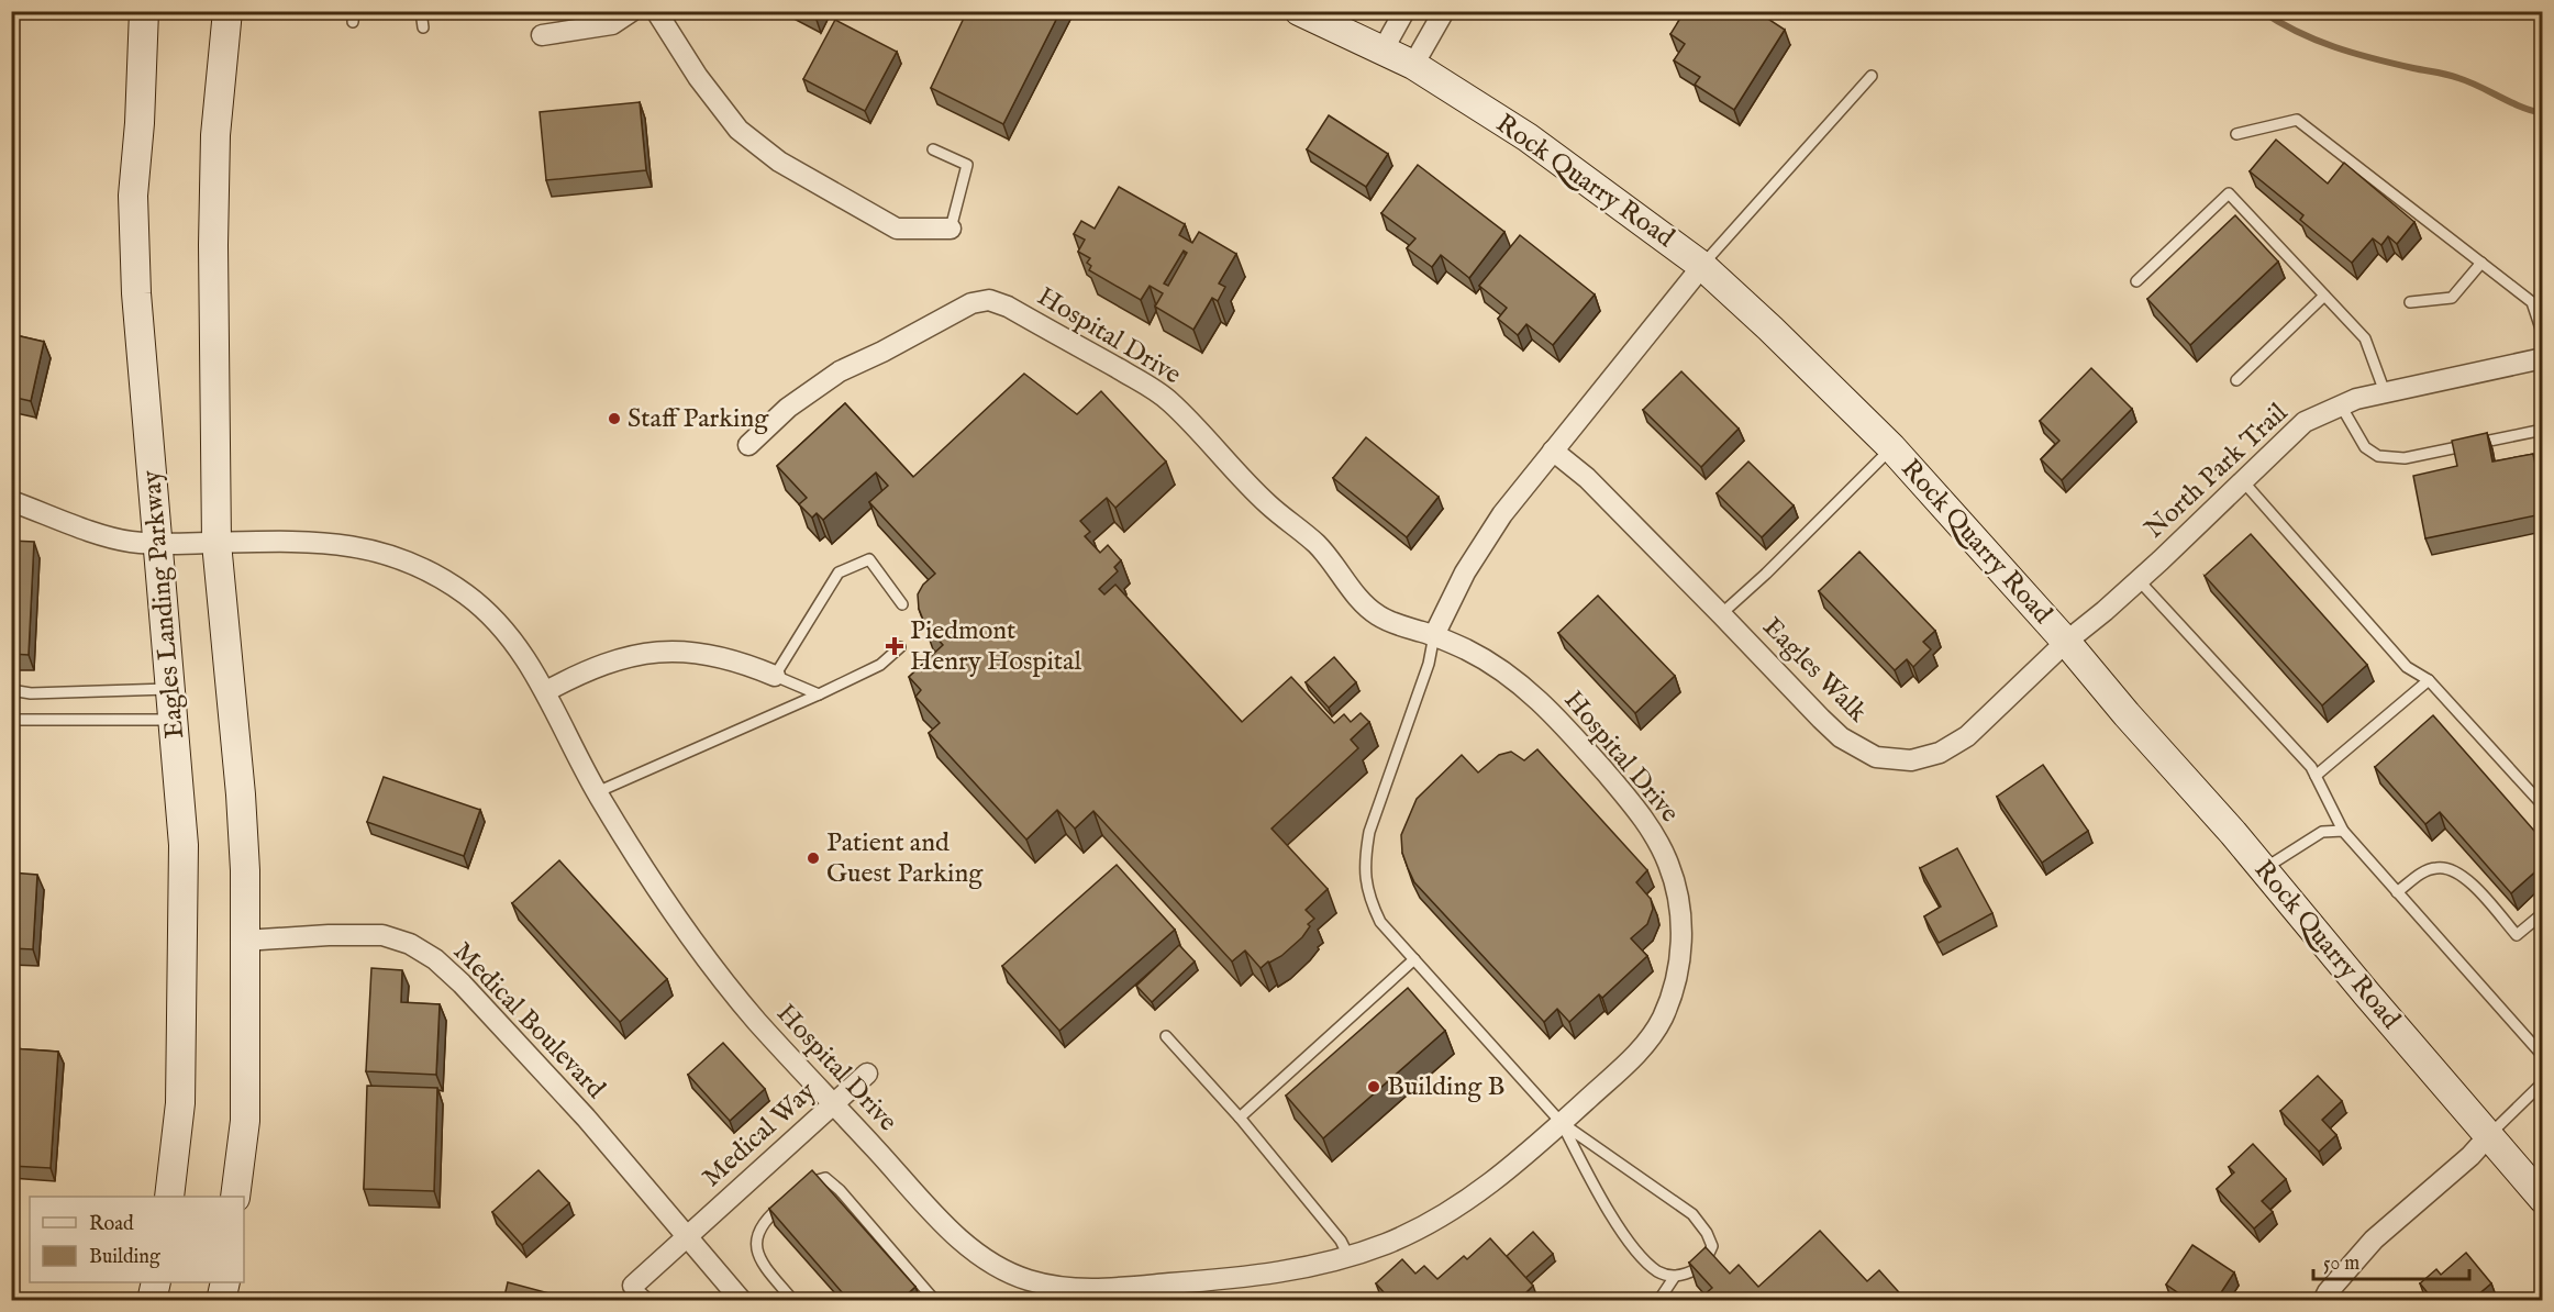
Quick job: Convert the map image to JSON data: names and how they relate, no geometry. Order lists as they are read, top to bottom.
{
  "streets": {
    "main road": ["Rock Quarry Road", "Eagles Landing Parkway"],
    "street": [
      "Hospital Drive",
      "North Park Trail",
      "Eagles Walk",
      "Medical Boulevard",
      "Medical Way"
    ]
  },
  "crossings": [
    ["Rock Quarry Road", "North Park Trail"],
    ["Rock Quarry Road", "Eagles Walk"],
    ["Hospital Drive", "Eagles Landing Parkway"],
    ["Hospital Drive", "Medical Way"],
    ["North Park Trail", "Eagles Walk"],
    ["Medical Boulevard", "Medical Way"]
  ],
  "places": {
    "other": ["Staff Parking", "Patient and Guest Parking", "Building B"],
    "health": ["Piedmont Henry Hospital"]
  },
  "legend": ["Road", "Building"],
  "scale_bar": "50 m"
}
